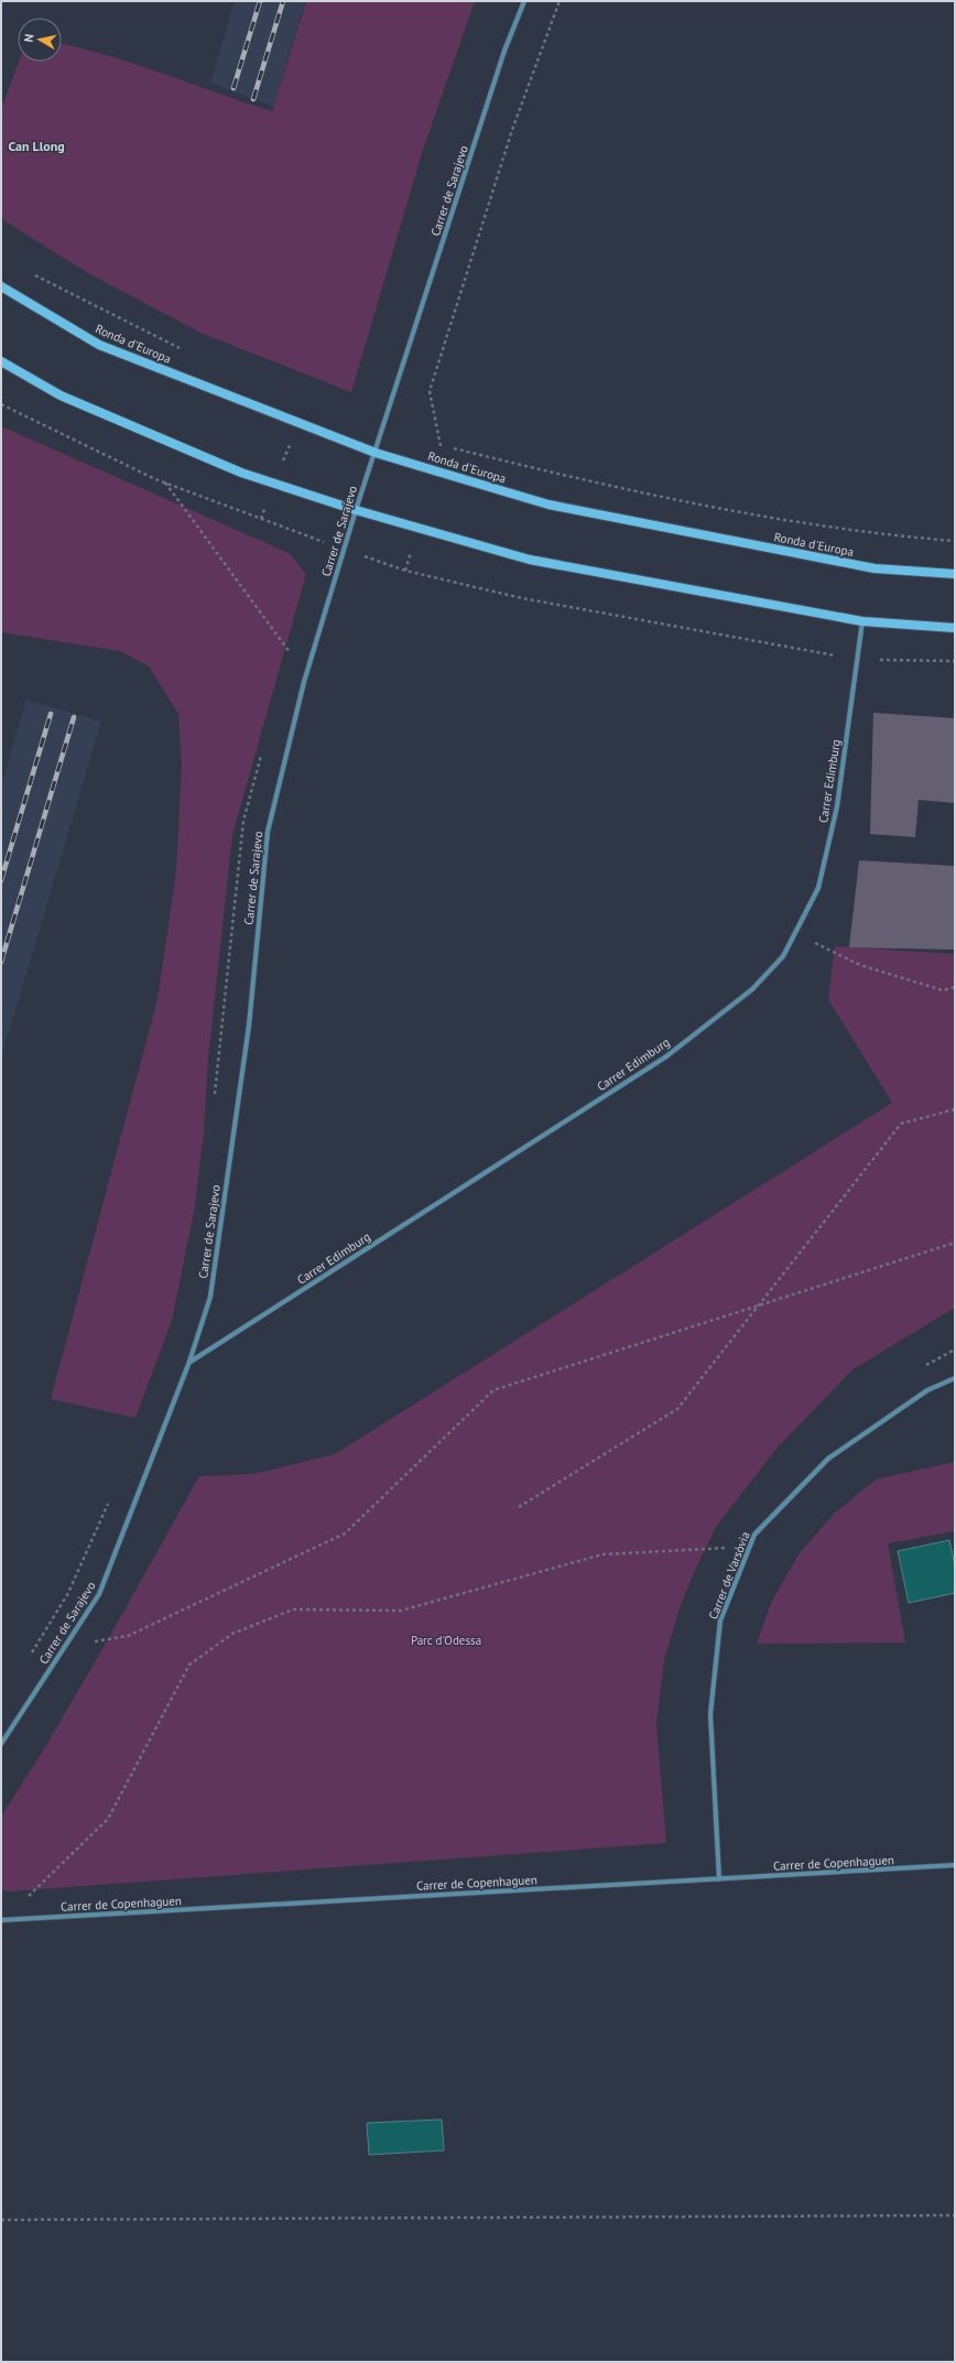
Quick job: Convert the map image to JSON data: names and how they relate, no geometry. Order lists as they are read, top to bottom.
{
  "streets": {
    "street": [
      "Carrer de Sarajevo",
      "Ronda d'Europa",
      "Carrer Edimburg",
      "Carrer de Varsòvia",
      "Carrer de Copenhaguen"
    ]
  },
  "crossings": [
    ["Carrer de Sarajevo", "Ronda d'Europa"],
    ["Carrer de Sarajevo", "Carrer Edimburg"],
    ["Carrer de Varsòvia", "Carrer de Copenhaguen"]
  ],
  "districts": ["Can Llong"],
  "parks": ["Parc d'Odessa"],
  "north": "left"
}
